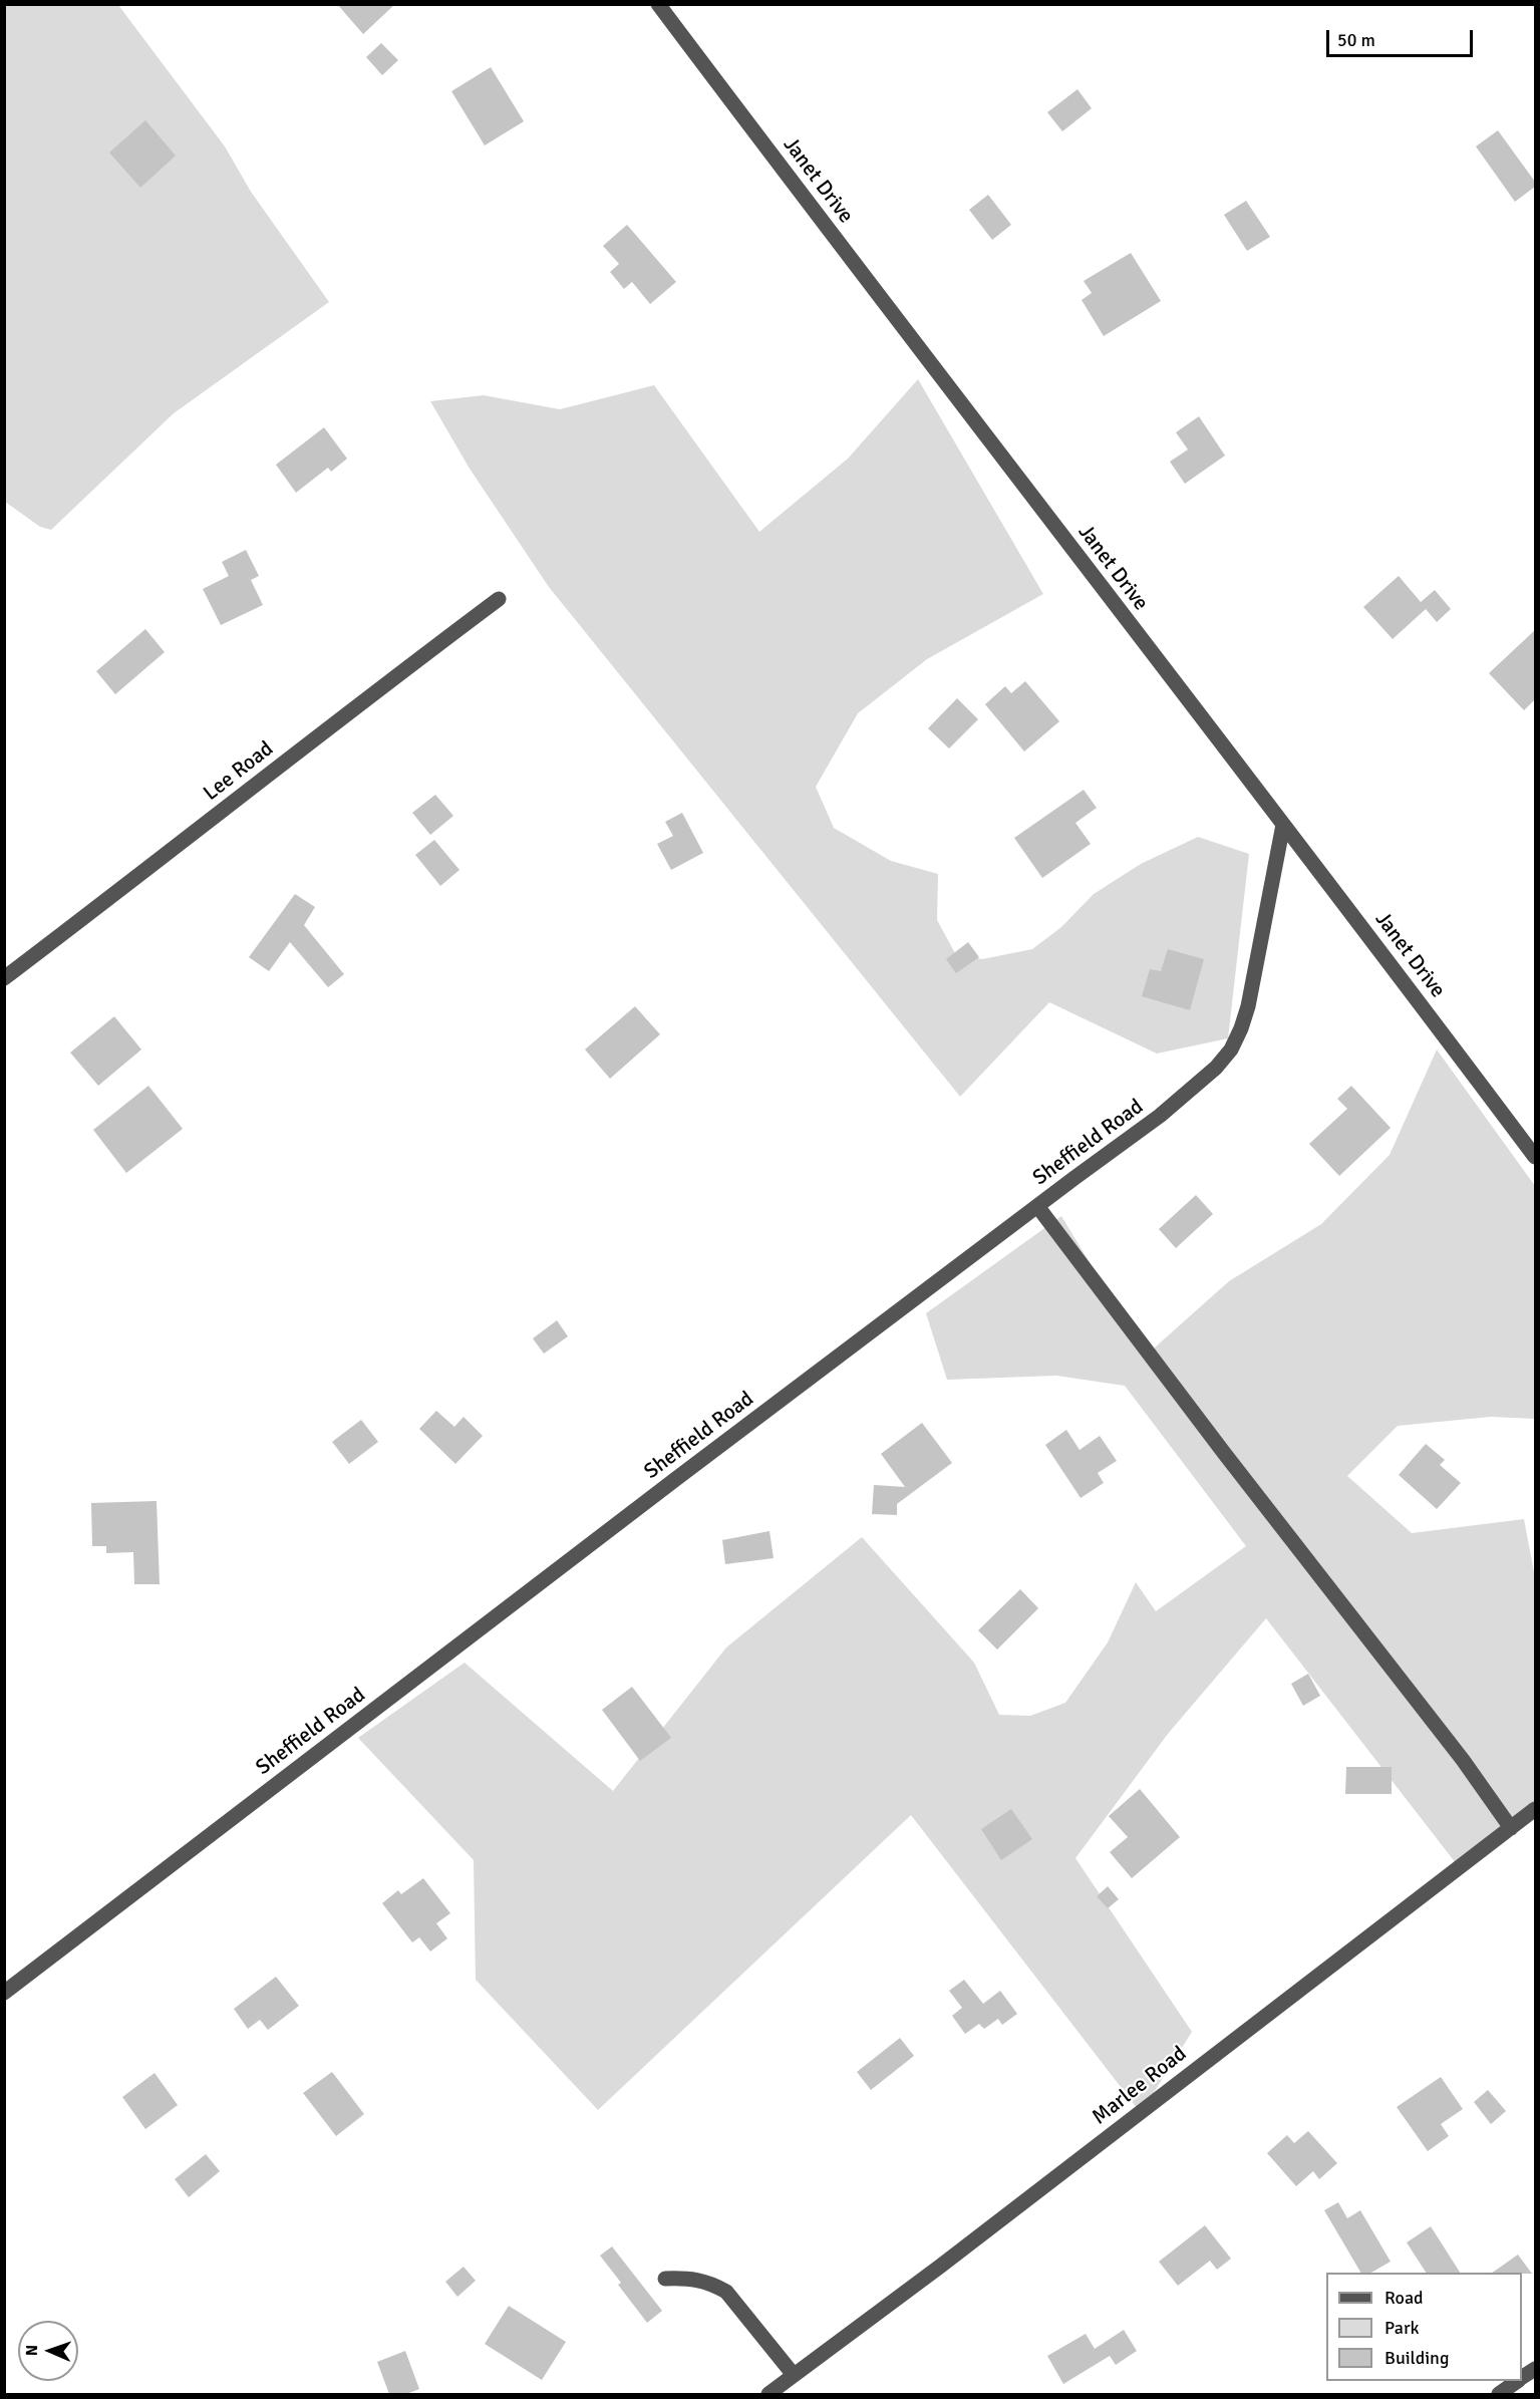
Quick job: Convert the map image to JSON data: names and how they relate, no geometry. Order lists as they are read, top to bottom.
{
  "streets": {
    "street": [
      "Janet Drive",
      "Lee Road",
      "Sheffield Road",
      "Marlee Road"
    ]
  },
  "crossings": [
    ["Janet Drive", "Sheffield Road"]
  ],
  "legend": ["Road", "Park", "Building"],
  "scale_bar": "50 m",
  "north": "left"
}
